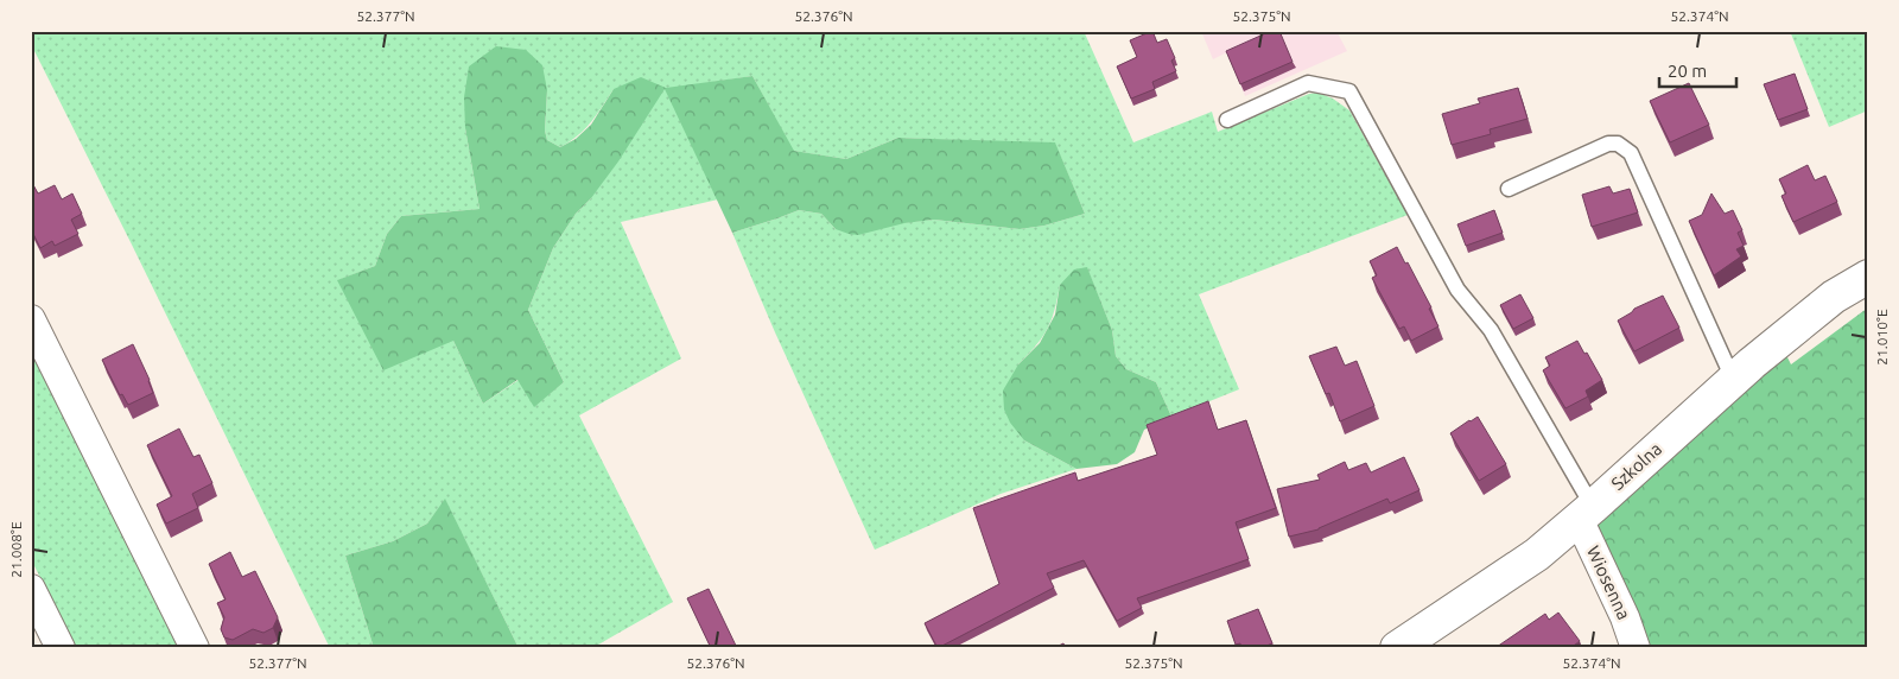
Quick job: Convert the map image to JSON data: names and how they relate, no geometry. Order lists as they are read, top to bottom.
{
  "streets": {
    "street": ["Szkolna", "Wiosenna"]
  },
  "crossings": [
    ["Szkolna", "Wiosenna"]
  ],
  "scale_bar": "20 m",
  "coordinates": [
    "52.377°N",
    "52.376°N",
    "52.375°N",
    "52.374°N",
    "21.010°E",
    "21.008°E"
  ]
}
